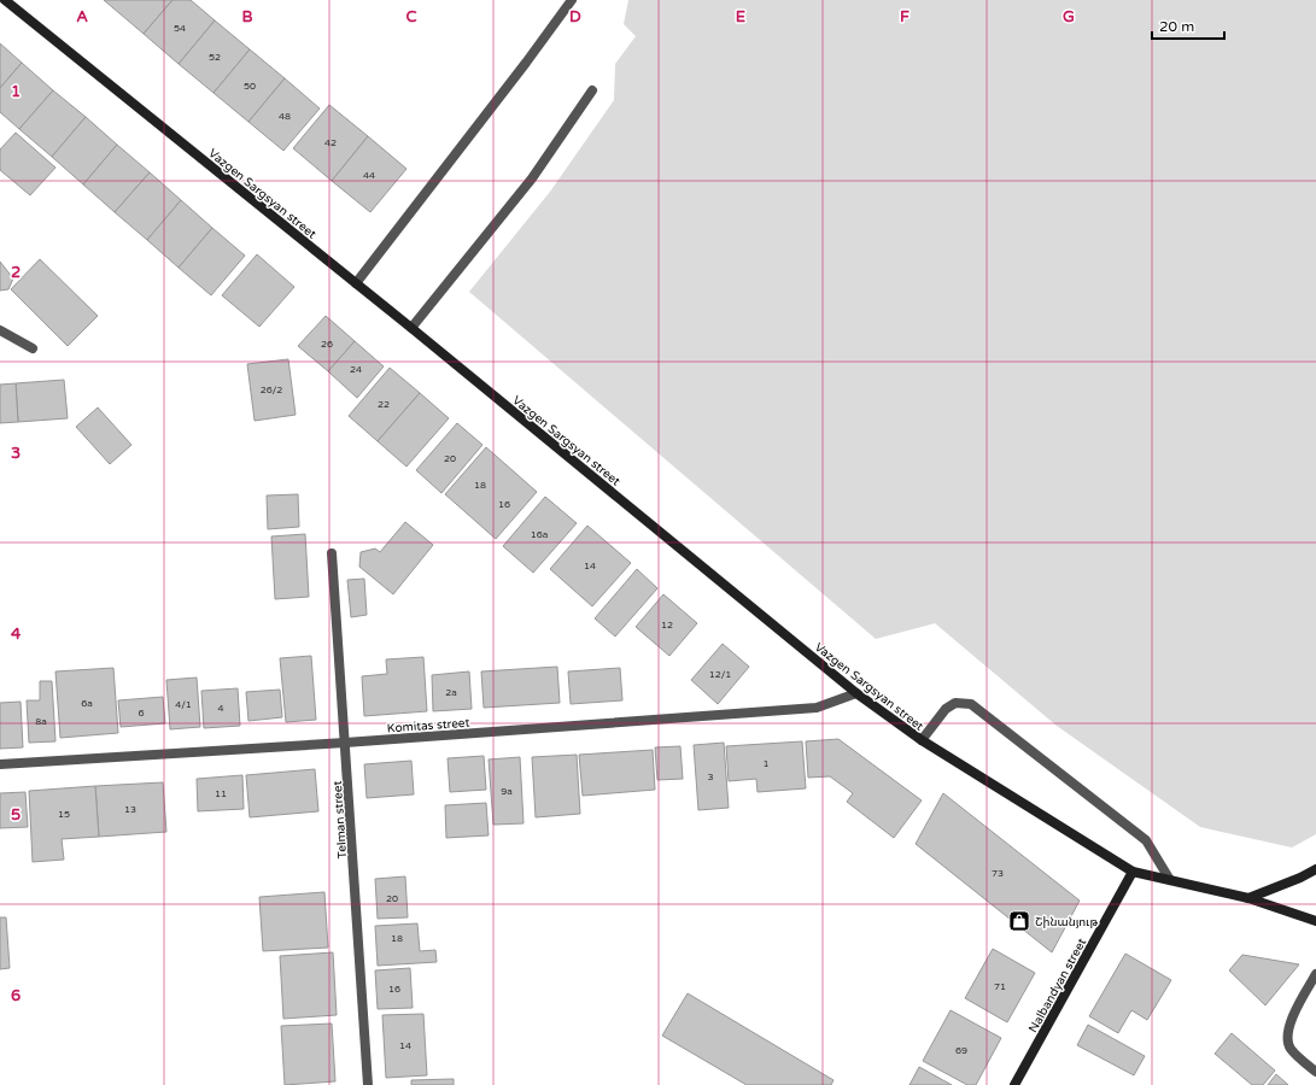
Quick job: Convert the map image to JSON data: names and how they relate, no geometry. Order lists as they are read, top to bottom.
{
  "streets": {
    "street": [
      "Vazgen Sargsyan street",
      "Komitas street",
      "Telman street",
      "Nalbandyan street"
    ]
  },
  "crossings": [
    ["Vazgen Sargsyan street", "Komitas street"],
    ["Vazgen Sargsyan street", "Nalbandyan street"],
    ["Komitas street", "Telman street"]
  ],
  "places": {
    "shop": ["Շինանյութ"]
  },
  "house_numbers": [
    "54",
    "52",
    "50",
    "48",
    "42",
    "44",
    "26",
    "24",
    "26/2",
    "22",
    "20",
    "18",
    "16",
    "16a",
    "14",
    "12",
    "12/1",
    "2a",
    "6a",
    "4/1",
    "4",
    "6",
    "8a",
    "1",
    "3",
    "9a",
    "11",
    "13",
    "15",
    "73",
    "20",
    "18",
    "71",
    "16",
    "14",
    "69"
  ],
  "scale_bar": "20 m",
  "grid": {
    "columns": [
      "A",
      "B",
      "C",
      "D",
      "E",
      "F",
      "G"
    ],
    "rows": [
      "1",
      "2",
      "3",
      "4",
      "5",
      "6"
    ]
  }
}
